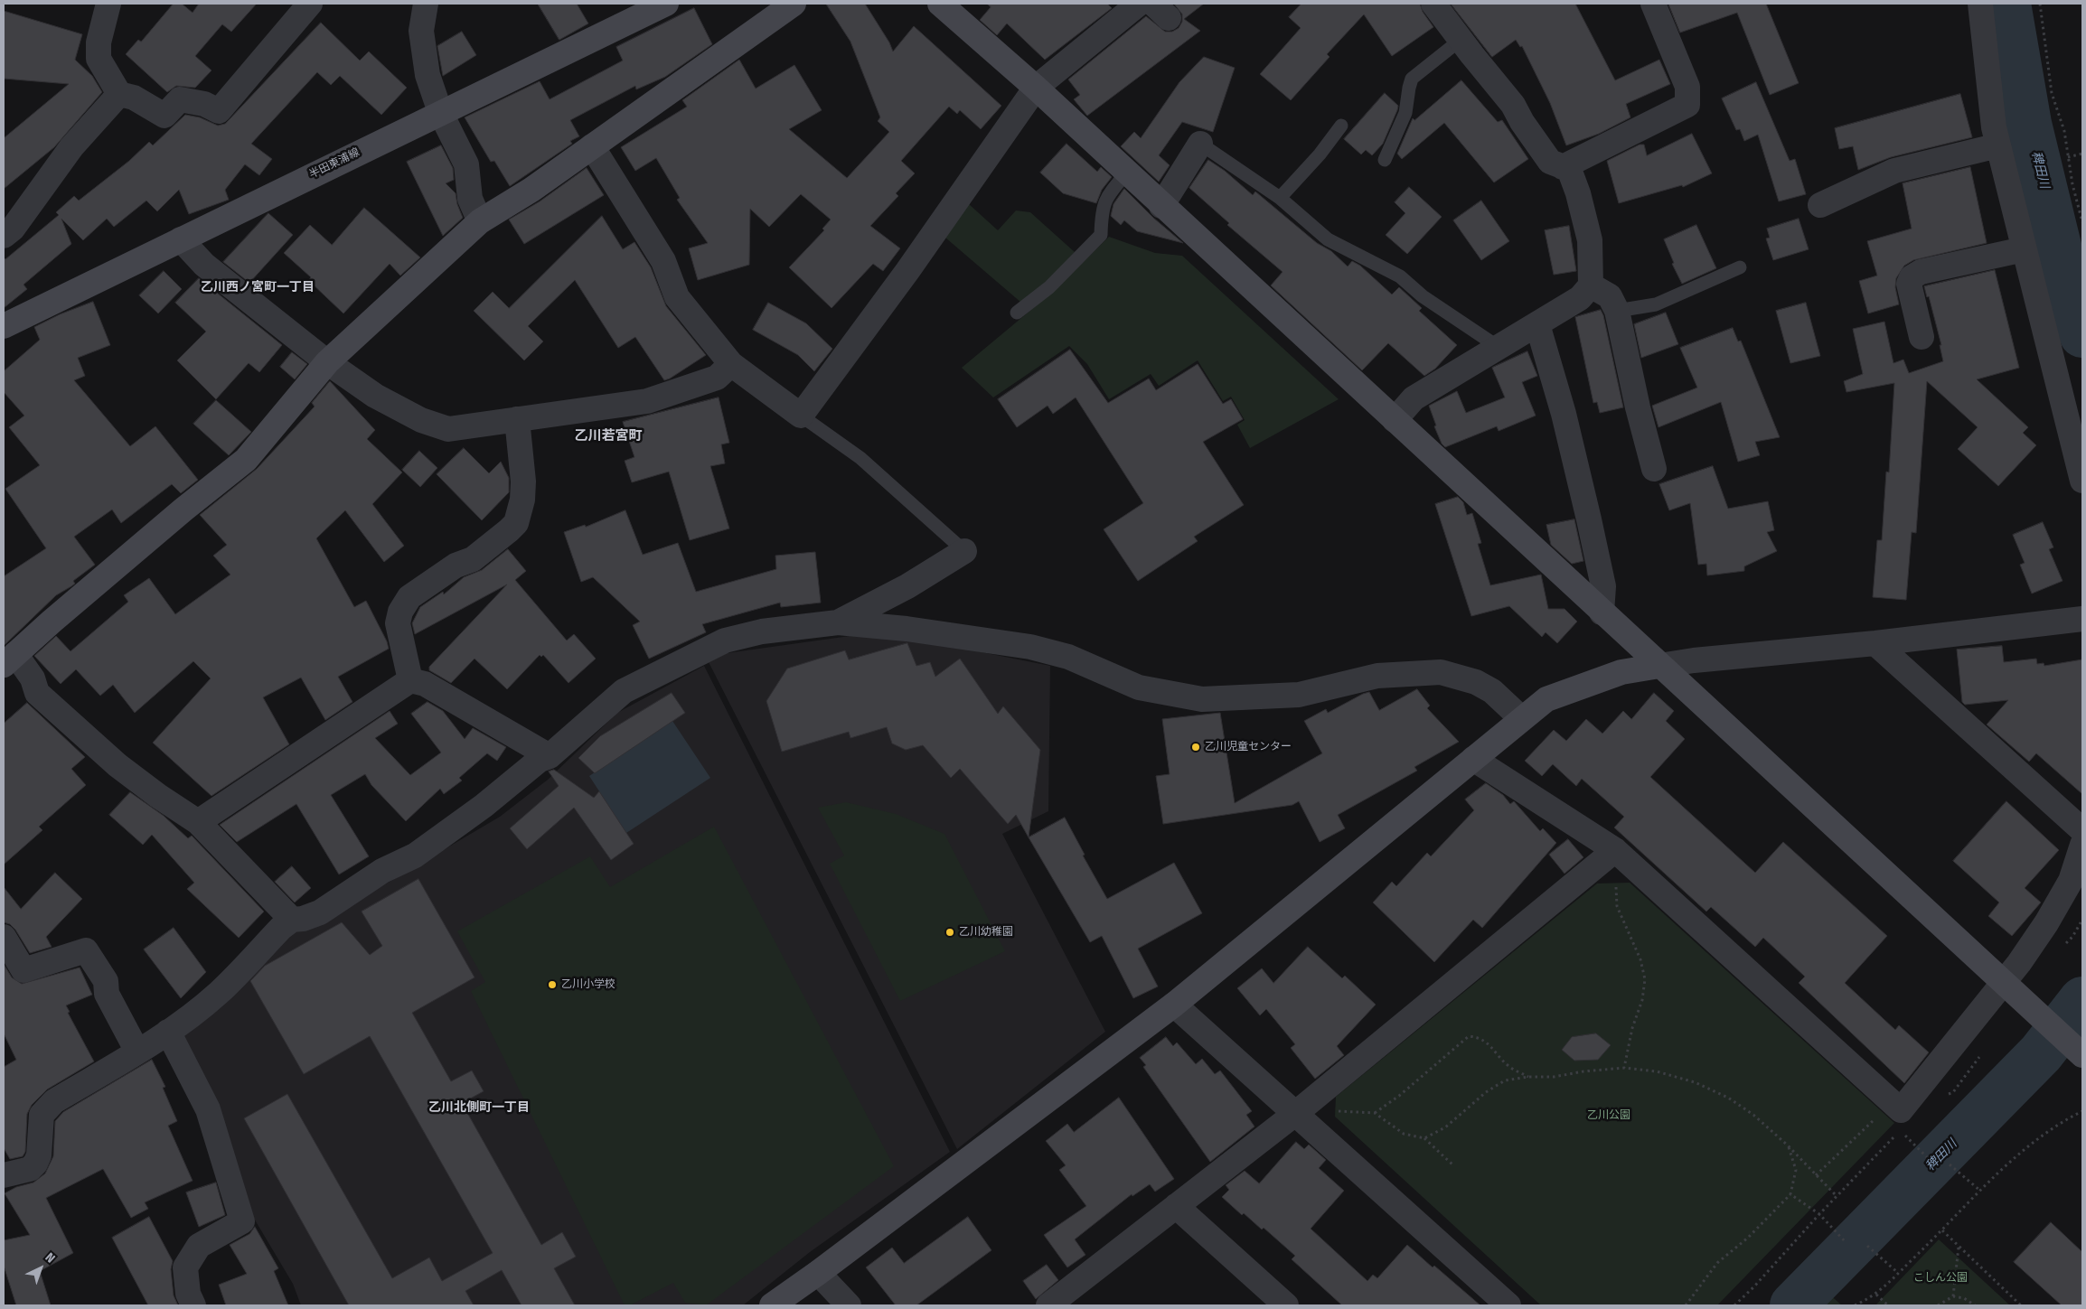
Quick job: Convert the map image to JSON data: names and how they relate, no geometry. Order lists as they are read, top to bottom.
{
  "streets": {
    "street": ["半田東浦線"]
  },
  "districts": ["乙川西ノ宮町一丁目", "乙川若宮町", "乙川北側町一丁目"],
  "water": ["稗田川"],
  "parks": ["乙川公園", "こしん公園"],
  "places": ["乙川児童センター", "乙川幼稚園", "乙川小学校"],
  "north": "top right"
}
